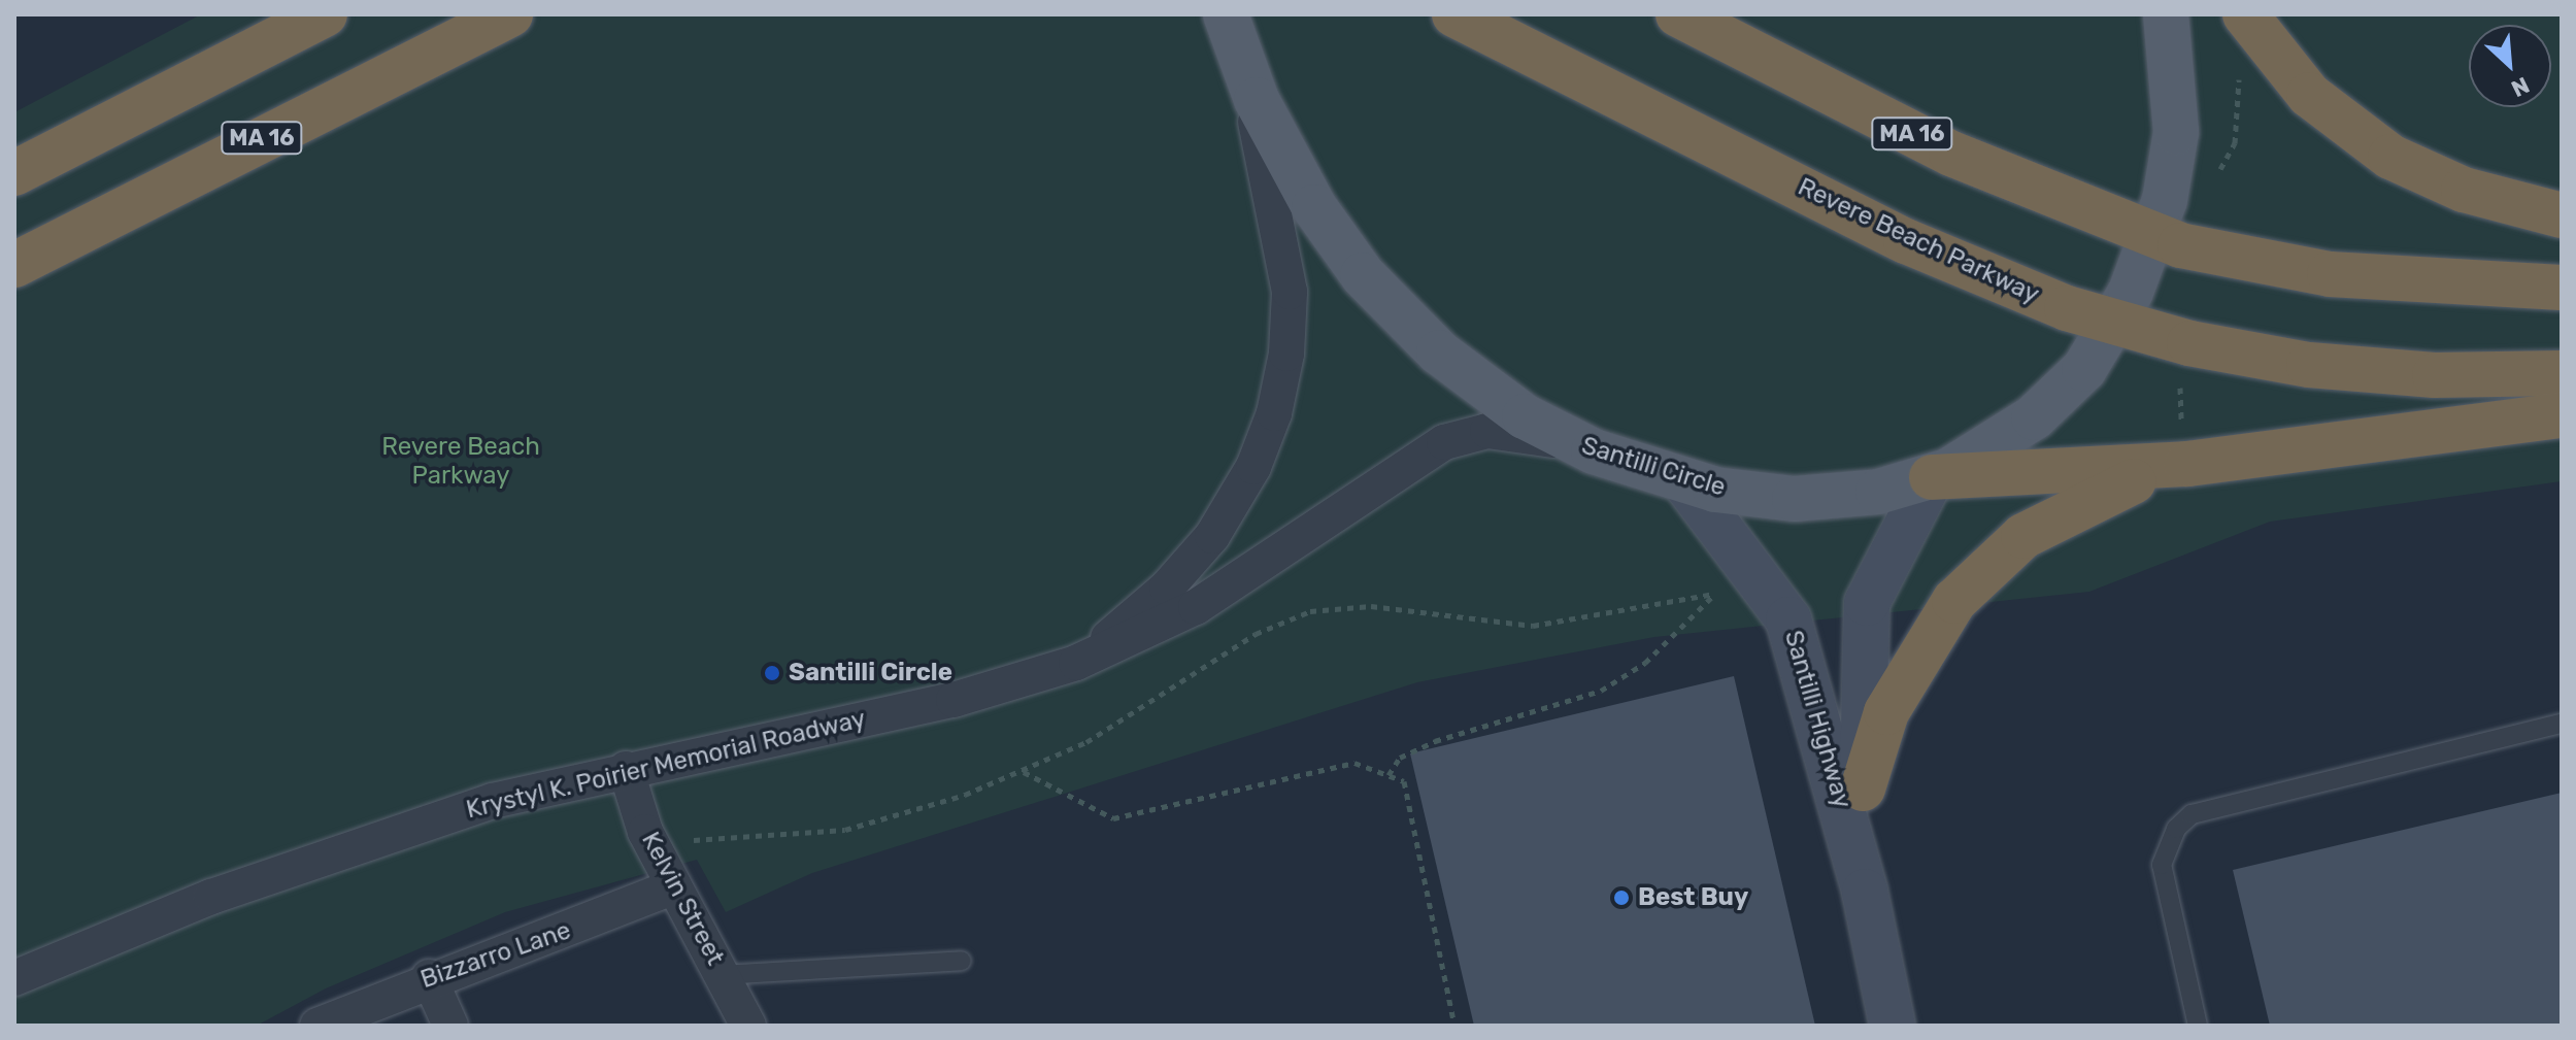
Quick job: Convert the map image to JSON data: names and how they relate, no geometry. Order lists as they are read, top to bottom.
{
  "streets": {
    "highway": ["MA 16", "Revere Beach Parkway"],
    "main road": ["Santilli Circle", "Santilli Highway"],
    "street": ["Krystyl K. Poirier Memorial Roadway", "Kelvin Street", "Bizzarro Lane"]
  },
  "crossings": [
    ["MA 16", "Santilli Circle"],
    ["Revere Beach Parkway", "Santilli Circle"],
    ["Santilli Circle", "Santilli Highway"],
    ["Santilli Circle", "Krystyl K. Poirier Memorial Roadway"],
    ["Krystyl K. Poirier Memorial Roadway", "Kelvin Street"],
    ["Kelvin Street", "Bizzarro Lane"]
  ],
  "parks": ["Revere Beach Parkway"],
  "places": ["Santilli Circle", "Best Buy"],
  "north": "bottom right"
}
